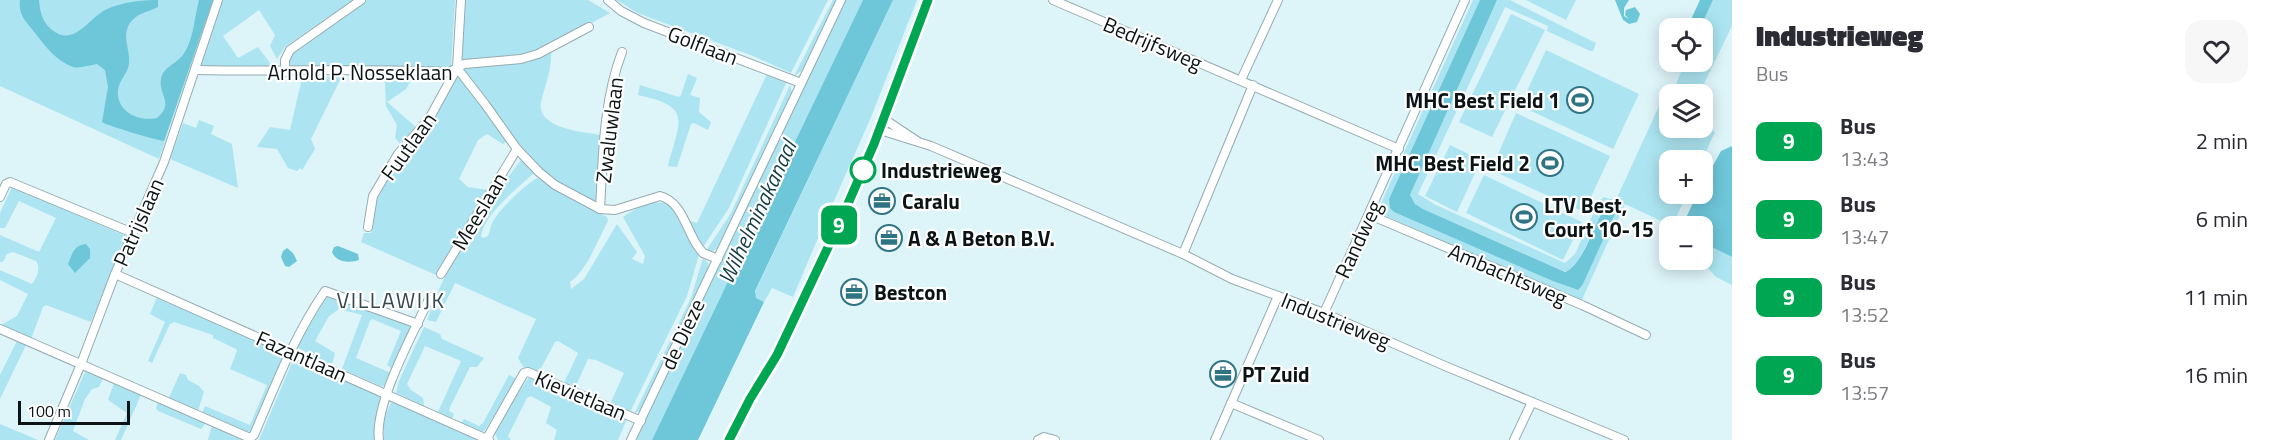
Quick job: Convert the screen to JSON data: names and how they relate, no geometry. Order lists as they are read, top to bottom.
{
  "streets": {
    "street": [
      "Bedrijfsweg",
      "Golflaan",
      "Arnold P. Nosseklaan",
      "Zwaluwlaan",
      "Fuutlaan",
      "Meeslaan",
      "Patrijslaan",
      "Randweg",
      "Ambachtsweg",
      "Industrieweg",
      "de Dieze",
      "Fazantlaan",
      "Kievietlaan"
    ]
  },
  "crossings": [
    ["Bedrijfsweg", "Randweg"],
    ["Golflaan", "de Dieze"],
    ["Arnold P. Nosseklaan", "Zwaluwlaan"],
    ["Arnold P. Nosseklaan", "Fuutlaan"],
    ["Arnold P. Nosseklaan", "Meeslaan"],
    ["Arnold P. Nosseklaan", "Patrijslaan"],
    ["Patrijslaan", "Fazantlaan"],
    ["Randweg", "Ambachtsweg"],
    ["Randweg", "Industrieweg"],
    ["de Dieze", "Kievietlaan"],
    ["Fazantlaan", "Kievietlaan"]
  ],
  "districts": ["VILLAWIJK"],
  "water": ["Wilhelminakanaal"],
  "places": {
    "sports": ["MHC Best Field 1", "MHC Best Field 2", "LTV Best, Court 10-15"],
    "other": ["Industrieweg"],
    "office": [
      "Caralu",
      "A & A Beton B.V.",
      "Bestcon",
      "PT Zuid"
    ]
  },
  "lines": ["bus line 9"],
  "scale_bar": "100 m",
  "page": {
    "on_map": "9",
    "heading": ["Industrieweg", "Bus"],
    "map_buttons": ["+", "−"],
    "list": [
      {
        "mark": "9",
        "name": "Bus",
        "note": "13:43",
        "value": "2 min"
      },
      {
        "mark": "9",
        "name": "Bus",
        "note": "13:47",
        "value": "6 min"
      },
      {
        "mark": "9",
        "name": "Bus",
        "note": "13:52",
        "value": "11 min"
      },
      {
        "mark": "9",
        "name": "Bus",
        "note": "13:57",
        "value": "16 min"
      }
    ],
    "scale": "100 m"
  }
}
